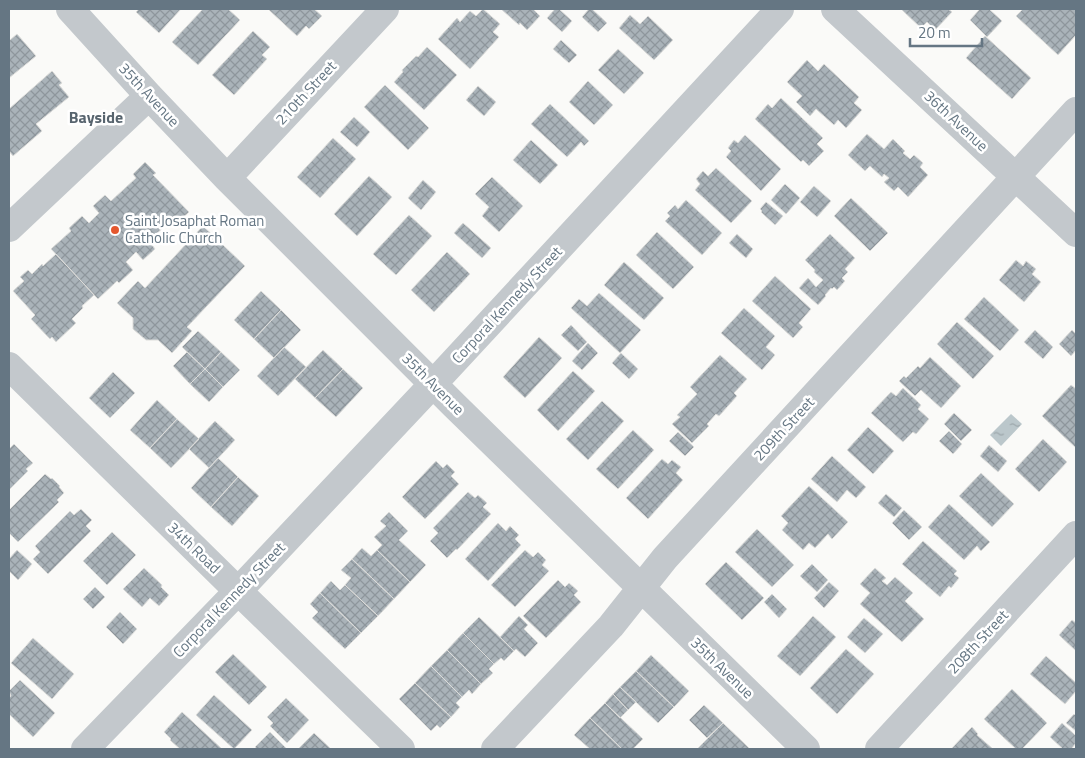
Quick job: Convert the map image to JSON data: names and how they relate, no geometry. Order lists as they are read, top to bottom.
{
  "streets": {
    "street": [
      "210th Street",
      "35th Avenue",
      "36th Avenue",
      "Corporal Kennedy Street",
      "209th Street",
      "34th Road",
      "208th Street"
    ]
  },
  "crossings": [
    ["210th Street", "35th Avenue"],
    ["35th Avenue", "Corporal Kennedy Street"],
    ["35th Avenue", "209th Street"],
    ["36th Avenue", "209th Street"],
    ["Corporal Kennedy Street", "34th Road"]
  ],
  "districts": ["Bayside"],
  "places": ["Saint Josaphat Roman Catholic Church"],
  "scale_bar": "20 m"
}
